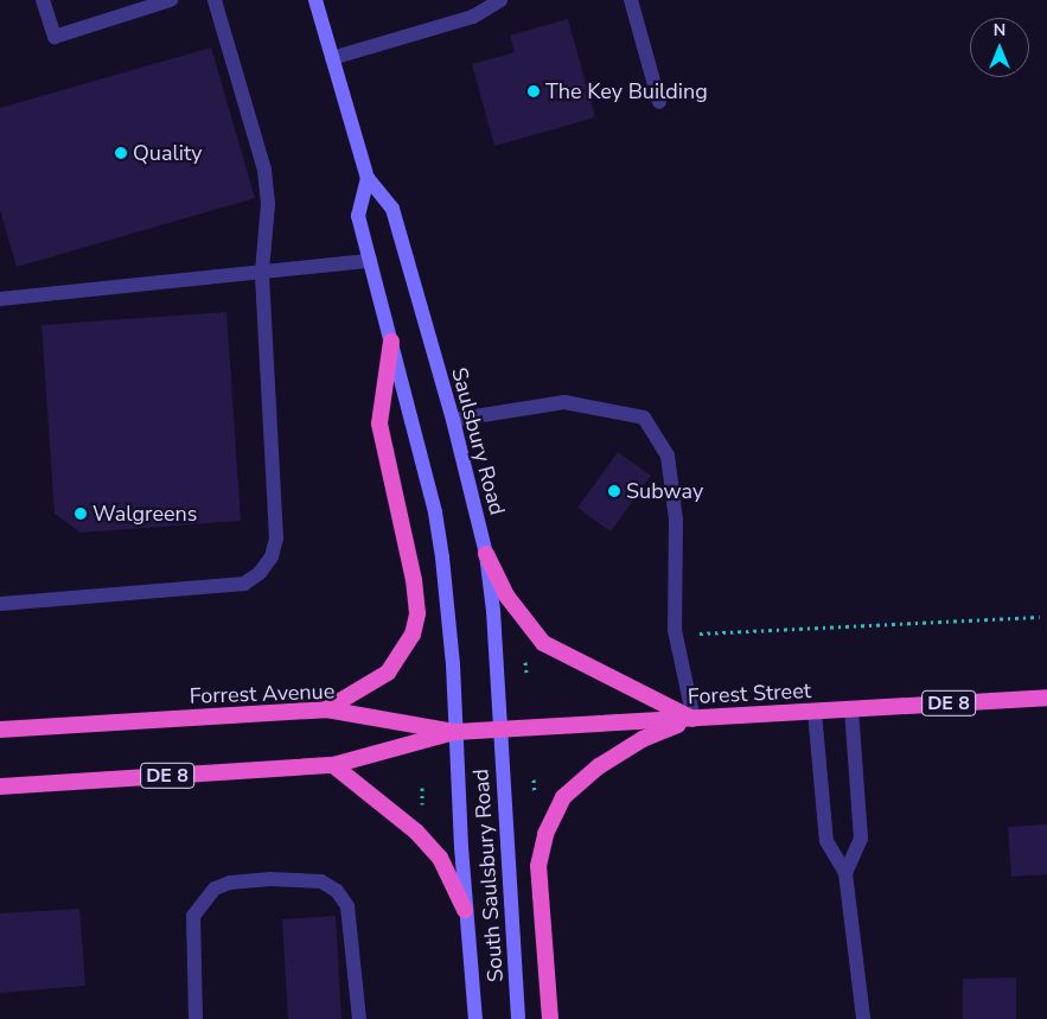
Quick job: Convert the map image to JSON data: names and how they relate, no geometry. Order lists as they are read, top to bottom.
{
  "streets": {
    "highway": ["Forrest Avenue", "Forest Street", "DE 8"],
    "main road": ["Saulsbury Road", "South Saulsbury Road"]
  },
  "crossings": [
    ["Saulsbury Road", "Forest Street"],
    ["Saulsbury Road", "South Saulsbury Road"],
    ["Forrest Avenue", "Forest Street"],
    ["Forrest Avenue", "DE 8"],
    ["Forrest Avenue", "South Saulsbury Road"],
    ["Forest Street", "DE 8"],
    ["Forest Street", "South Saulsbury Road"],
    ["DE 8", "South Saulsbury Road"]
  ],
  "places": [
    "The Key Building",
    "Quality",
    "Subway",
    "Walgreens"
  ],
  "north": "top"
}
